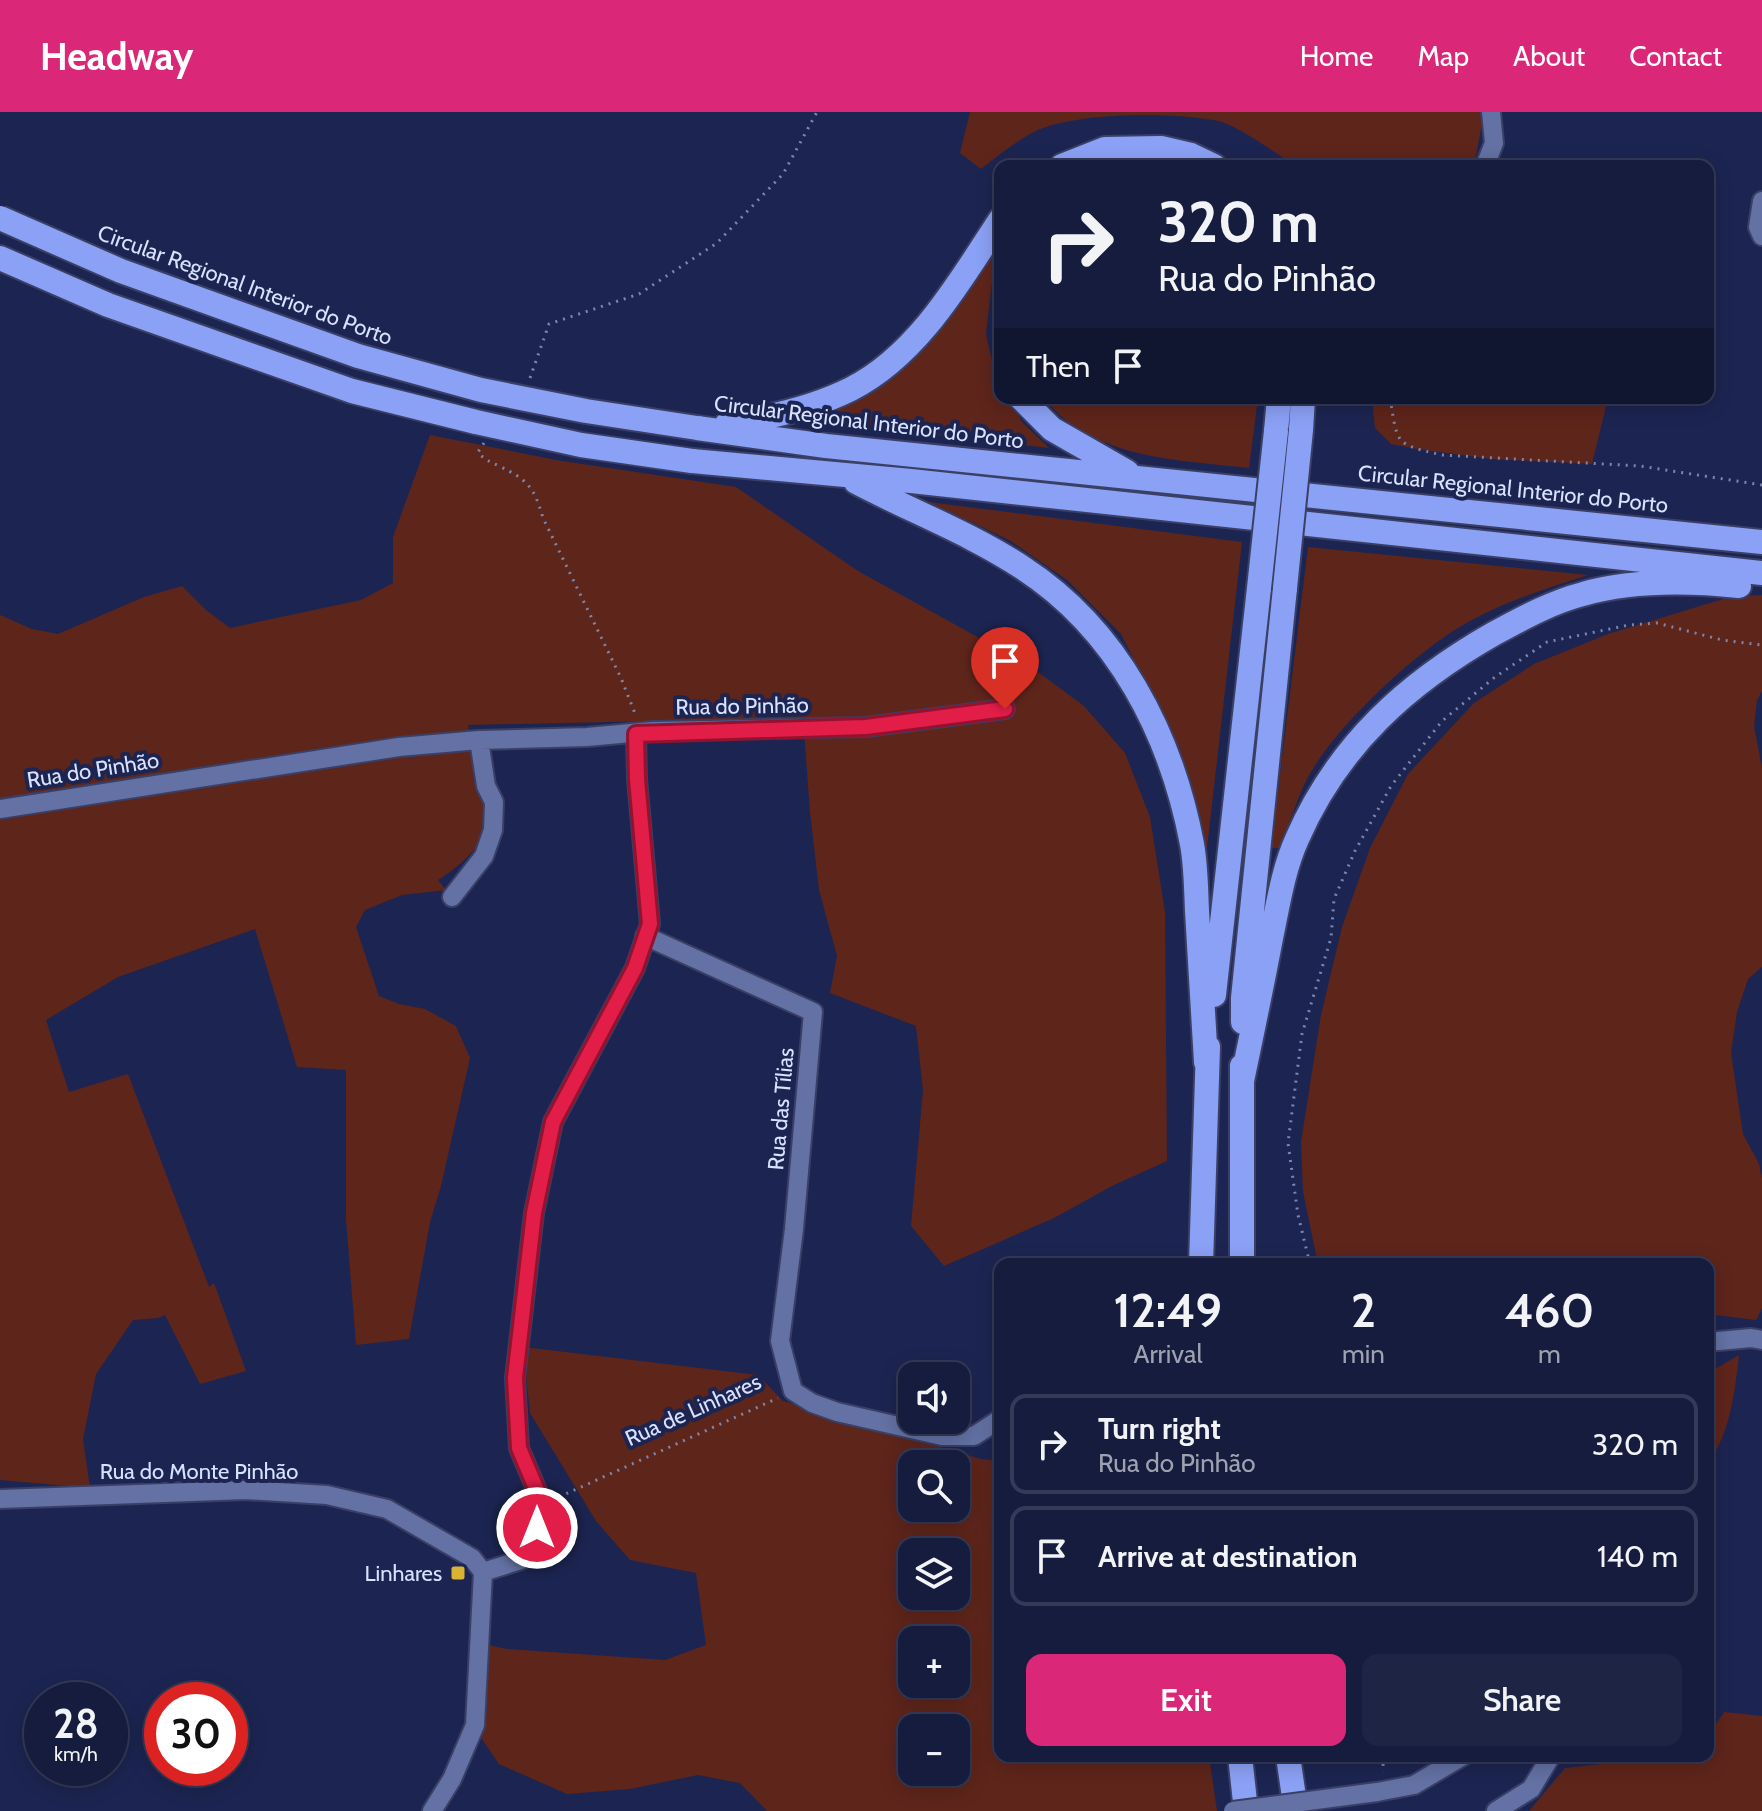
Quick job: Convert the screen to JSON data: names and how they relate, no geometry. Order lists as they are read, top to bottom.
{
  "streets": {
    "highway": ["Circular Regional Interior do Porto"],
    "street": [
      "Rua do Pinhão",
      "Rua das Tílias",
      "Rua de Linhares",
      "Rua do Monte Pinhão"
    ]
  },
  "crossings": [
    ["Rua das Tílias", "Rua de Linhares"]
  ],
  "places": {
    "transit": ["Linhares"]
  },
  "page": {
    "header": "Headway",
    "nav": [
      "Home",
      "Map",
      "About",
      "Contact"
    ],
    "turn": ["320 m", "Rua do Pinhão"],
    "then": "Then",
    "eta": [
      "12:49",
      "Arrival",
      "2",
      "min",
      "460",
      "m"
    ],
    "map_buttons": ["+", "−"],
    "list": [
      {
        "name": "Turn right",
        "note": "Rua do Pinhão",
        "value": "320 m"
      },
      {
        "name": "Arrive at destination",
        "value": "140 m"
      }
    ],
    "buttons": ["Exit", "Share"],
    "speed": "28 km/h",
    "limit": "30"
  }
}
